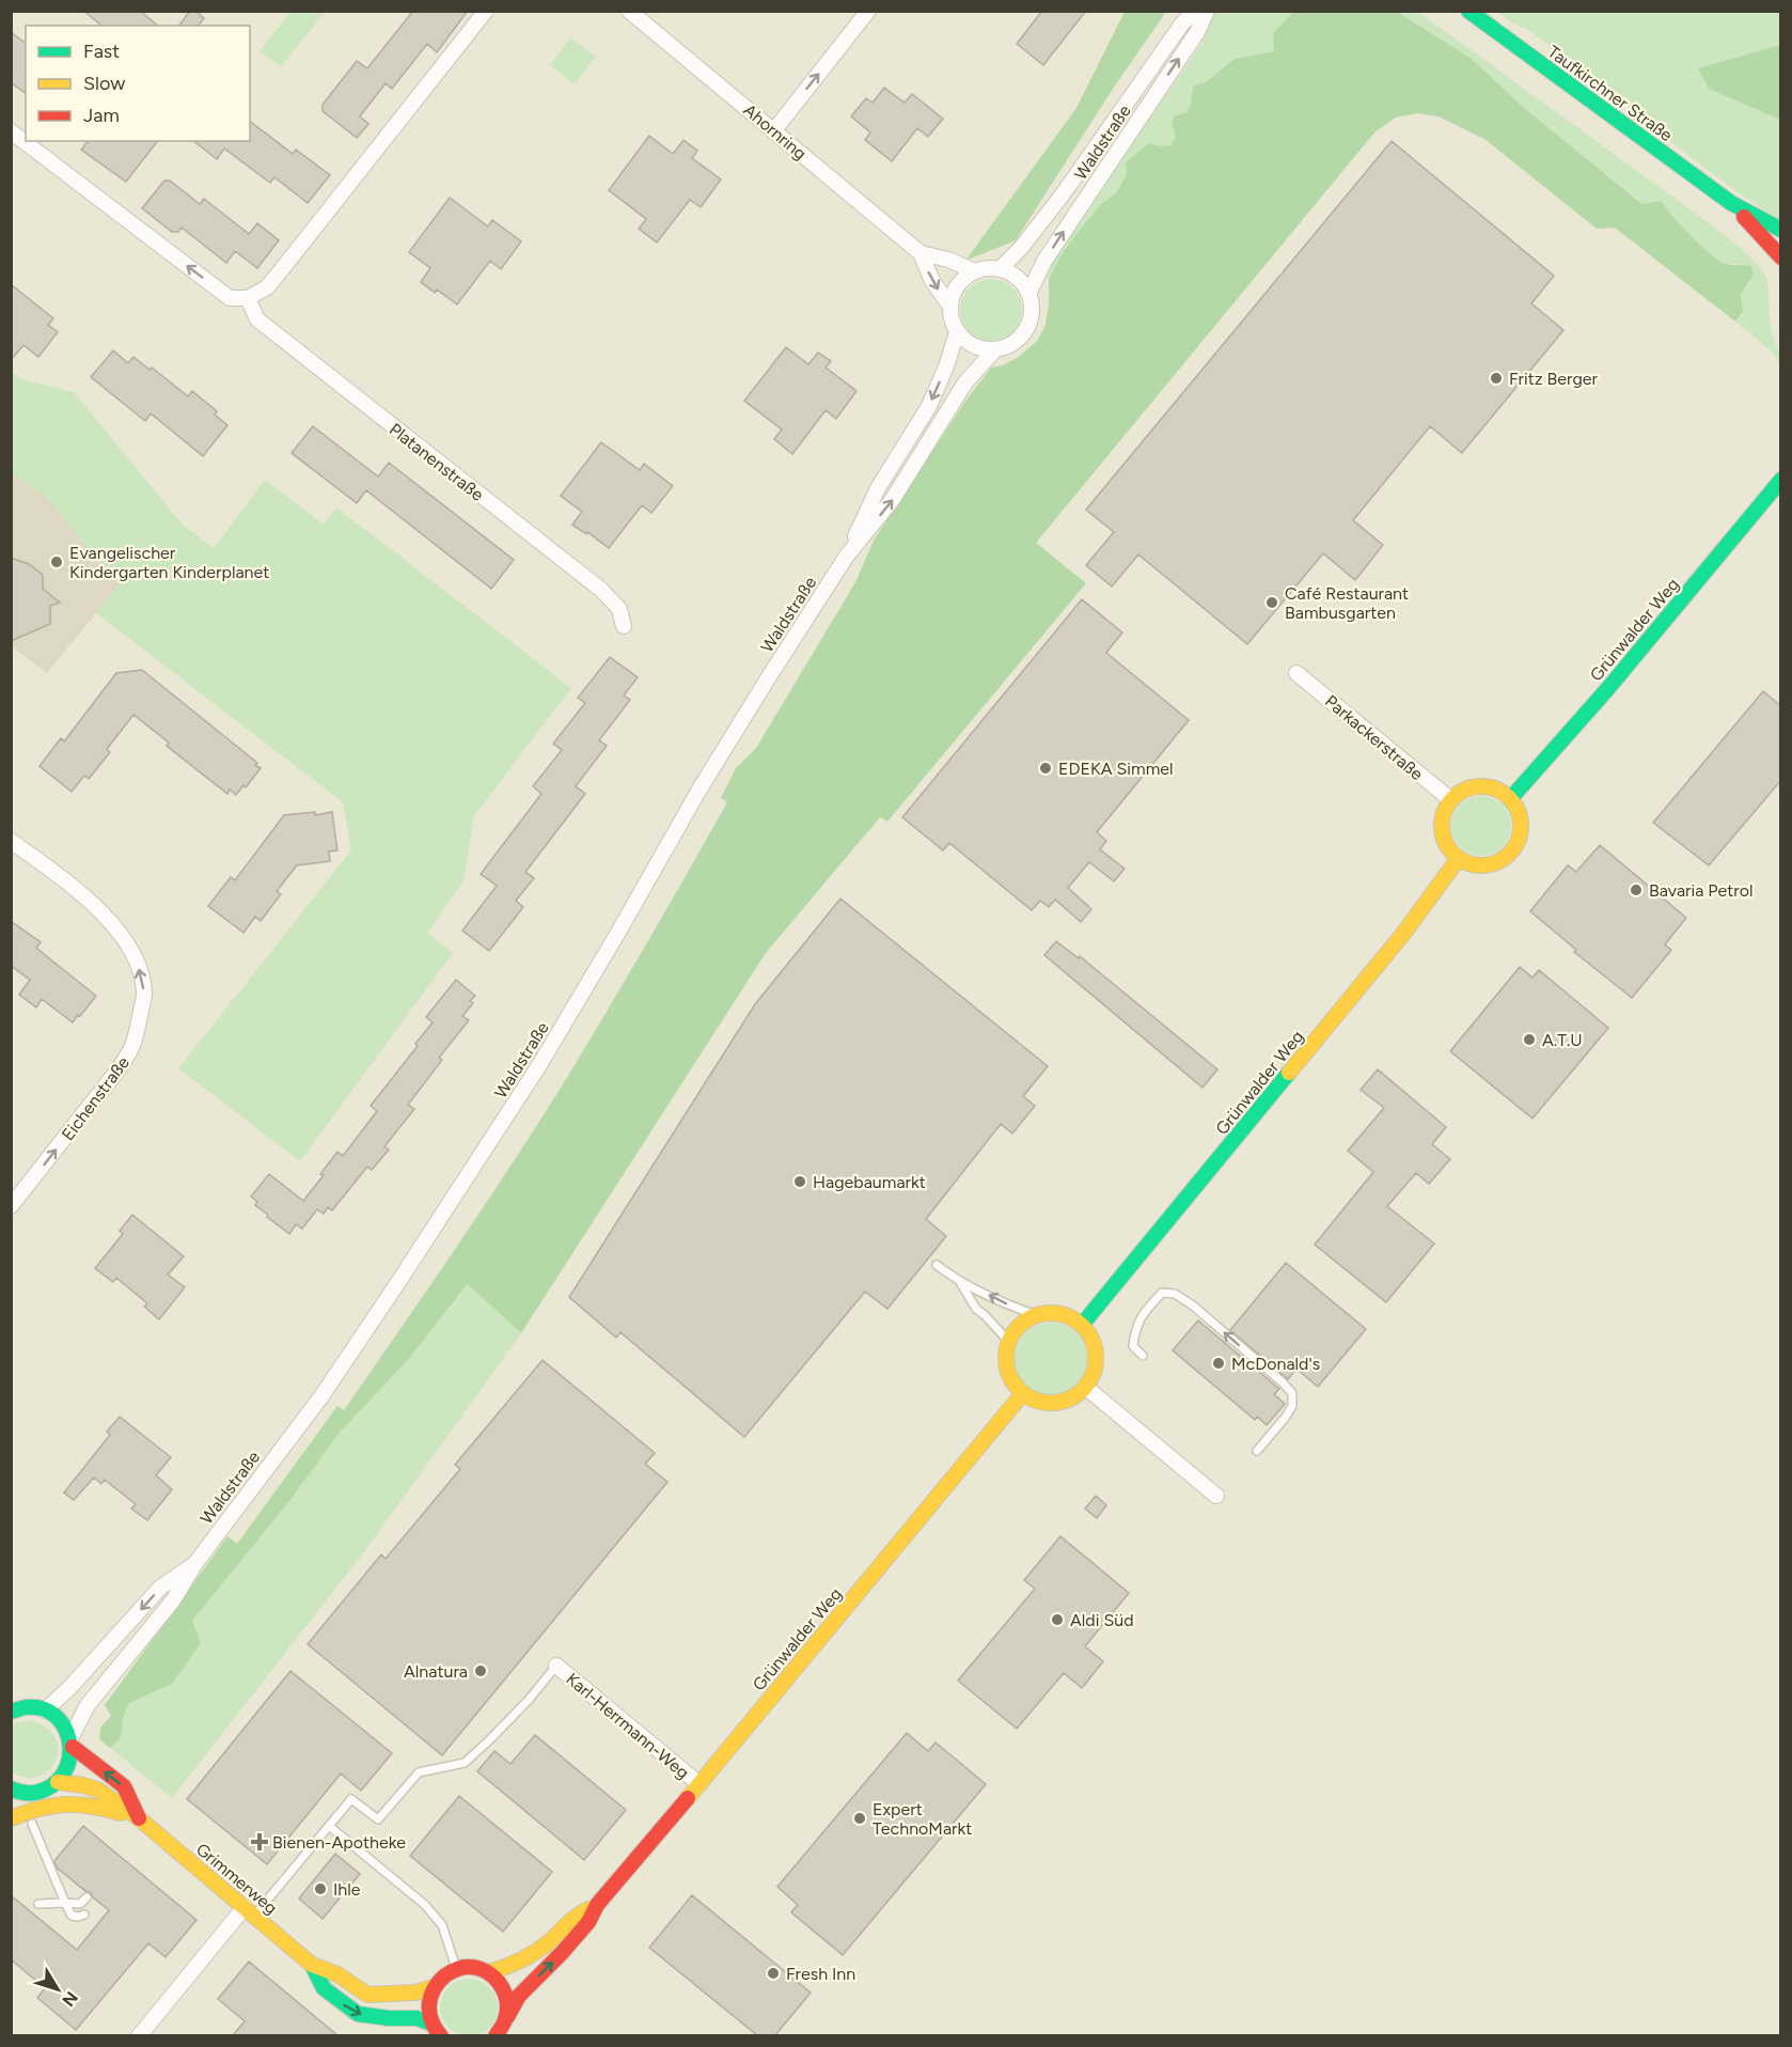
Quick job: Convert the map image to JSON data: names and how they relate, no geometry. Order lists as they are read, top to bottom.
{
  "streets": {
    "main road": [
      "Taufkirchner Straße",
      "Waldstraße",
      "Grünwalder Weg",
      "Grimmerweg"
    ],
    "street": [
      "Ahornring",
      "Platanenstraße",
      "Parkackerstraße",
      "Eichenstraße",
      "Karl-Herrmann-Weg"
    ]
  },
  "crossings": [
    ["Ahornring", "Waldstraße"],
    ["Waldstraße", "Grimmerweg"],
    ["Grünwalder Weg", "Parkackerstraße"],
    ["Grünwalder Weg", "Karl-Herrmann-Weg"]
  ],
  "places": {
    "other": [
      "Fritz Berger",
      "Evangelischer Kindergarten Kinderplanet",
      "Café Restaurant Bambusgarten",
      "EDEKA Simmel",
      "Bavaria Petrol",
      "A.T.U",
      "Hagebaumarkt",
      "McDonald's",
      "Aldi Süd",
      "Alnatura",
      "Expert TechnoMarkt",
      "Ihle",
      "Fresh Inn"
    ],
    "health": ["Bienen-Apotheke"]
  },
  "legend": ["Fast", "Slow", "Jam"],
  "north": "bottom right"
}
